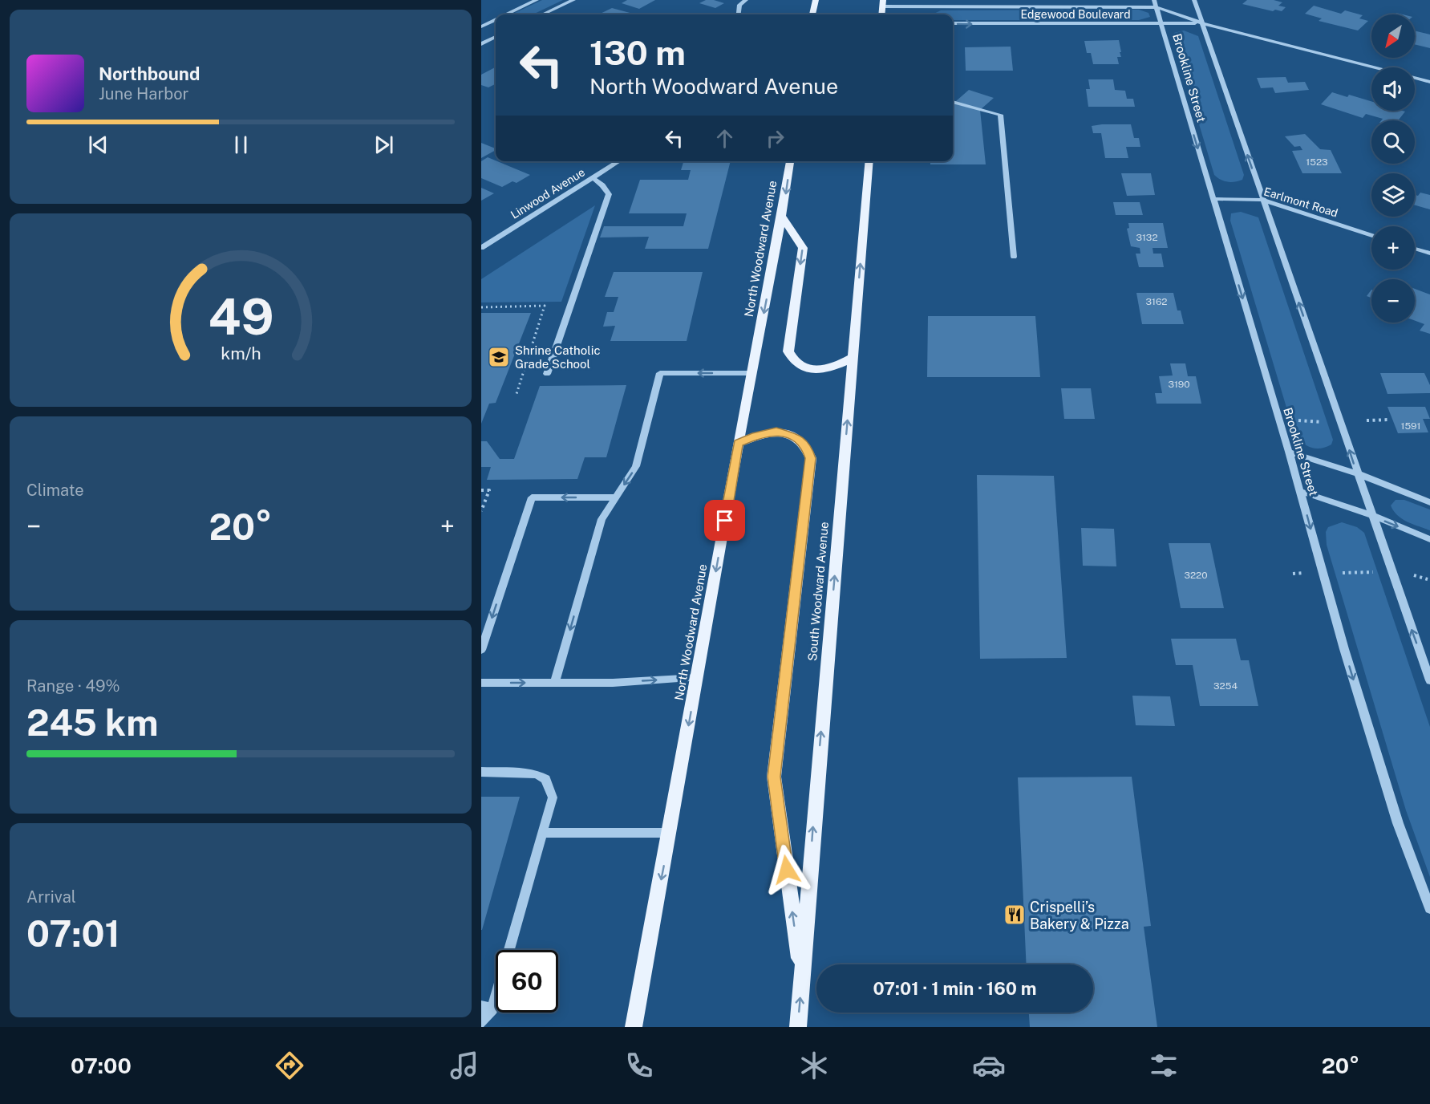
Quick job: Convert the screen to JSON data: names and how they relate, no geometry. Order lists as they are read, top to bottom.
{
  "streets": {
    "main road": ["North Woodward Avenue", "South Woodward Avenue"],
    "street": [
      "Edgewood Boulevard",
      "Brookline Street",
      "Linwood Avenue",
      "Earlmont Road"
    ]
  },
  "crossings": [
    ["Edgewood Boulevard", "Brookline Street"],
    ["Brookline Street", "Earlmont Road"]
  ],
  "one_way": ["North Woodward Avenue", "South Woodward Avenue"],
  "places": {
    "school or university": ["Shrine Catholic Grade School"],
    "restaurant": ["Crispelli’s Bakery & Pizza"]
  },
  "house_numbers": [
    "1523",
    "3132",
    "3162",
    "3190",
    "1591",
    "3220",
    "3254"
  ],
  "north": "bottom left",
  "page": {
    "map_buttons": ["+", "−"],
    "turn": ["130 m", "North Woodward Avenue"],
    "song": ["Northbound", "June Harbor"],
    "tile": [
      "Climate",
      ["Range · 49%", "245 km"],
      ["Arrival", "07:01"]
    ],
    "heat": ["−", "20°", "+"],
    "limit": "60",
    "trip": "07:01 · 1 min · 160 m",
    "tabs": ["07:00", "20°"],
    "gauge": ["49", "km/h"]
  }
}
